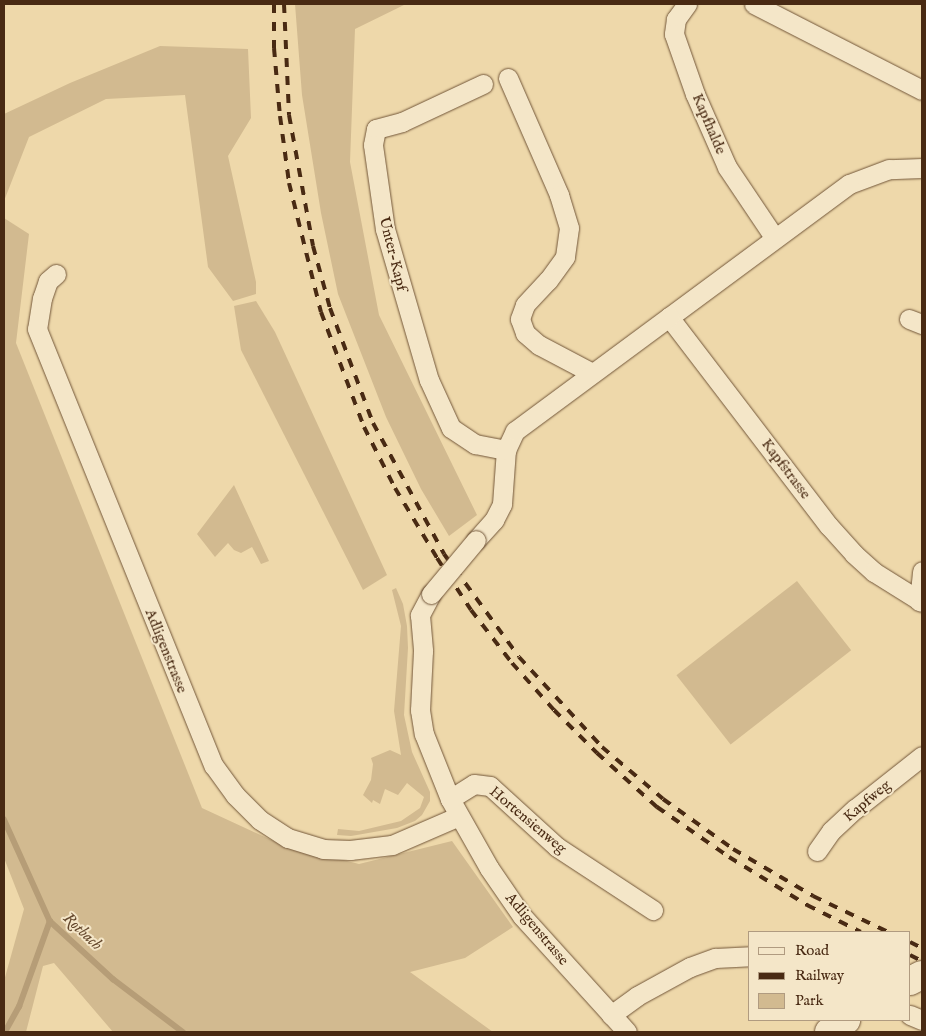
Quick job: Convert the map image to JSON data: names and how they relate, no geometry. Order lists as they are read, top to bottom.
{
  "streets": {
    "street": [
      "Kapfhalde",
      "Unter-Kapf",
      "Kapfstrasse",
      "Adligenstrasse",
      "Kapfweg",
      "Hortensienweg"
    ]
  },
  "crossings": [
    ["Unter-Kapf", "Adligenstrasse"],
    ["Adligenstrasse", "Hortensienweg"]
  ],
  "water": ["Rotbach"],
  "legend": ["Road", "Railway", "Park"]
}
